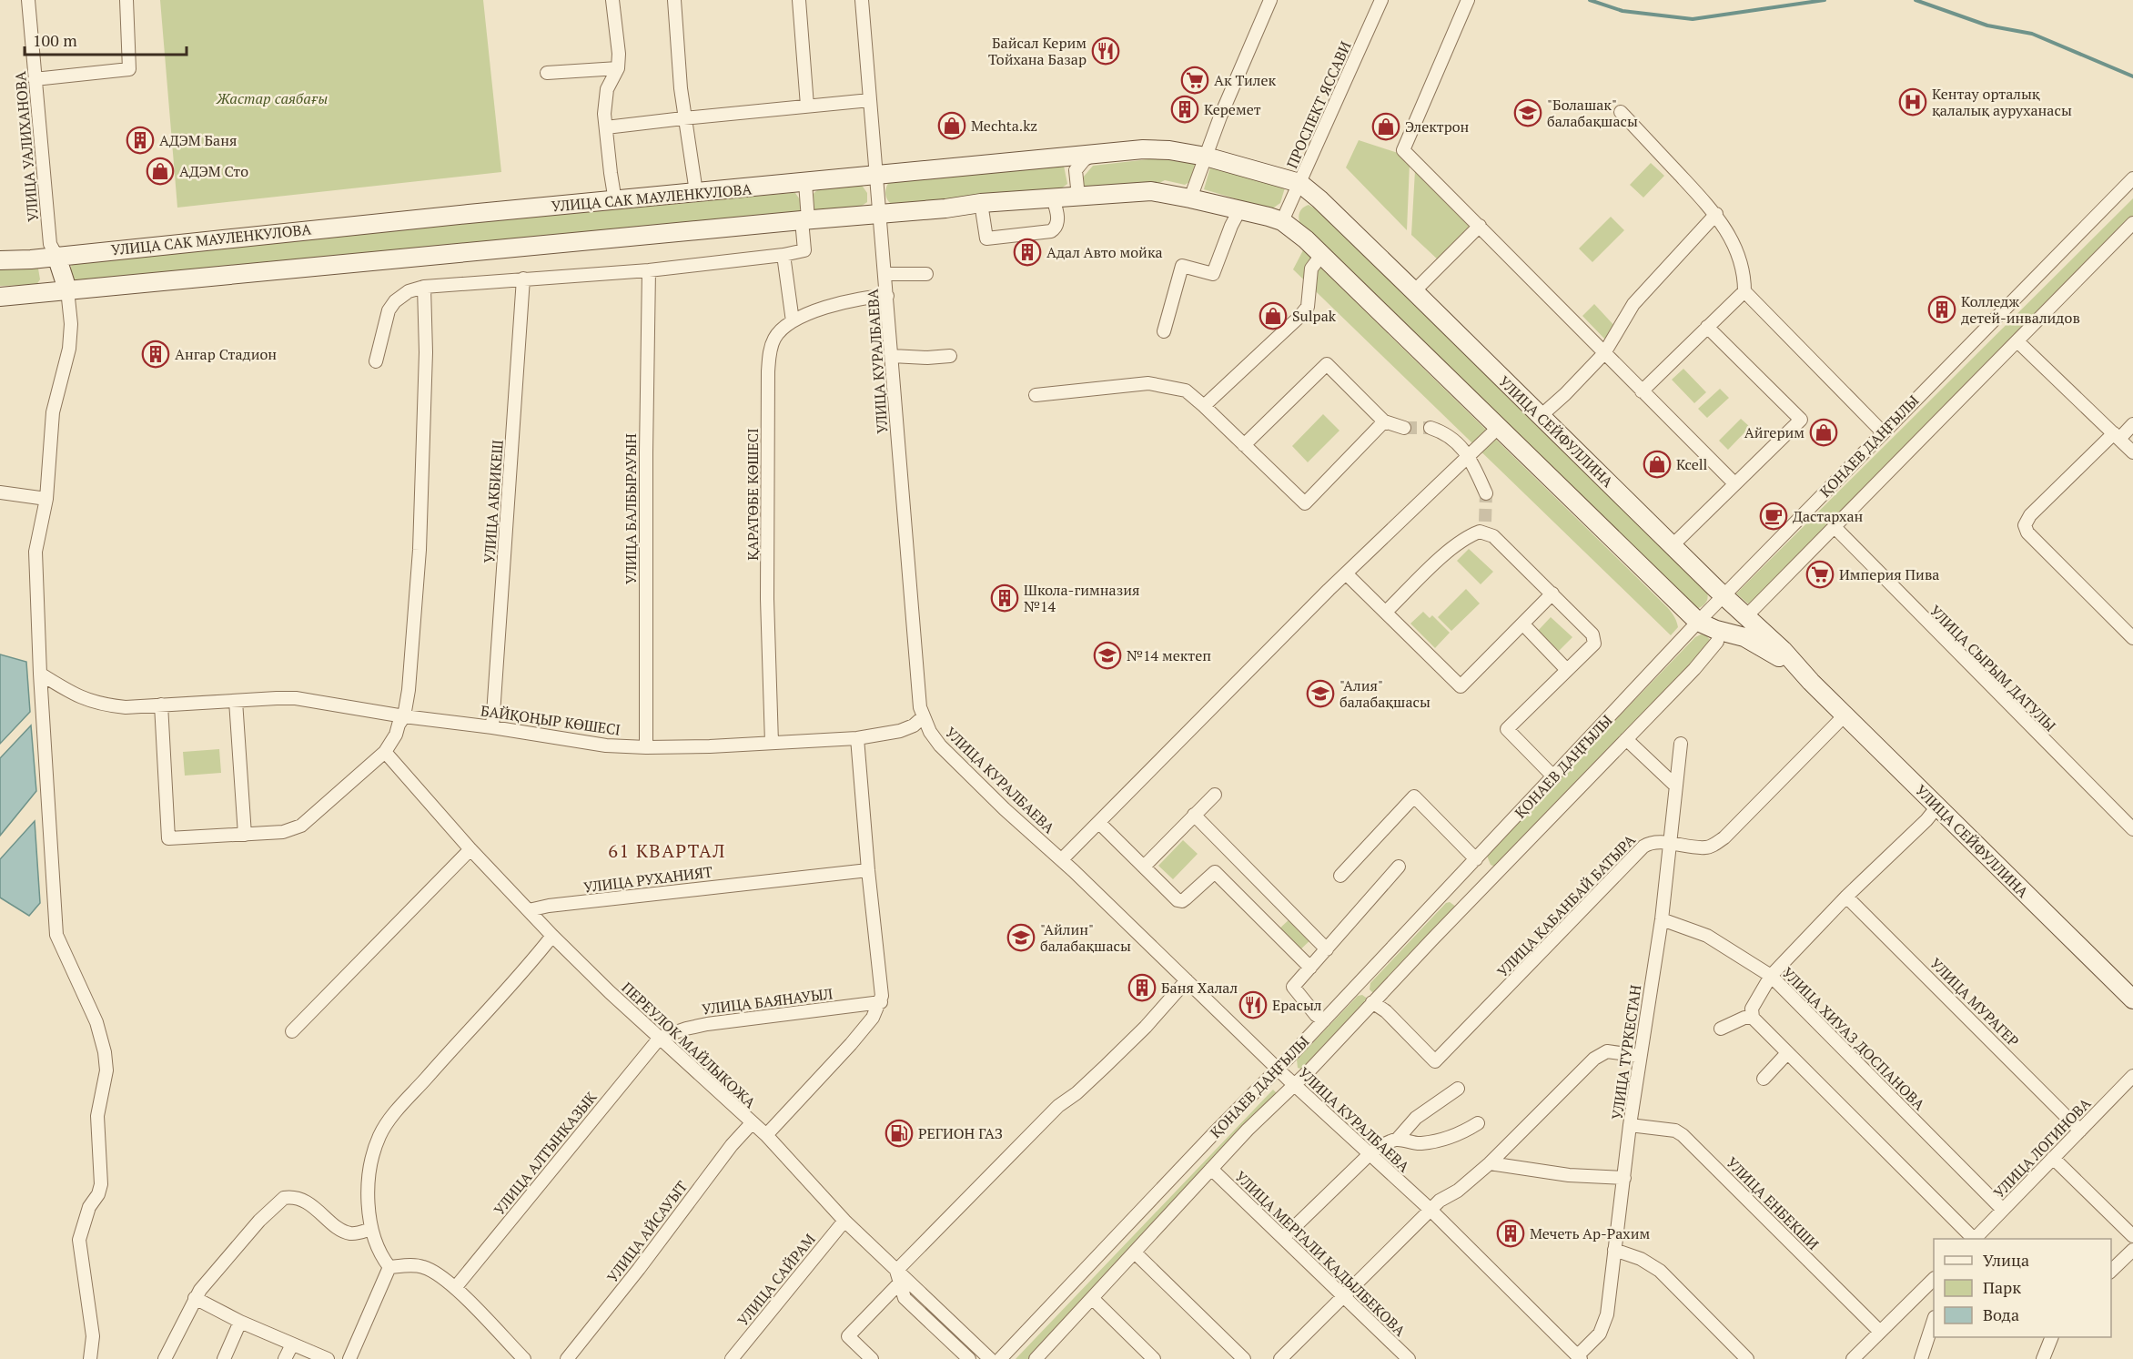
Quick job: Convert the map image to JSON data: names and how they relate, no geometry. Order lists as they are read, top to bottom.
{
  "streets": {
    "main road": ["УЛИЦА САК МАУЛЕНКУЛОВА", "УЛИЦА СЕЙФУЛЛИНА", "ҚОНАЕВ ДАҢҒЫЛЫ"],
    "street": [
      "ПРОСПЕКТ ЯССАВИ",
      "УЛИЦА УАЛИХАНОВА",
      "УЛИЦА КУРАЛБАЕВА",
      "ҚАРАТӨБЕ КӨШЕСІ",
      "УЛИЦА АКБИКЕШ",
      "УЛИЦА БАЛБЫРАУЫН",
      "УЛИЦА СЫРЫМ ДАТУЛЫ",
      "БАЙҚОҢЫР КӨШЕСІ",
      "УЛИЦА РУХАНИЯТ",
      "УЛИЦА КАБАНБАЙ БАТЫРА",
      "УЛИЦА БАЯНАУЫЛ",
      "УЛИЦА МУРАГЕР",
      "УЛИЦА ХИУАЗ ДОСПАНОВА",
      "ПЕРЕУЛОК МАЙЛЫКОЖА",
      "УЛИЦА ТУРКЕСТАН",
      "УЛИЦА ЛОГИНОВА",
      "УЛИЦА АЛТЫНКАЗЫК",
      "УЛИЦА ЕНБЕКШИ",
      "УЛИЦА АЙСАУЫТ",
      "УЛИЦА МЕРГАЛИ КАДЫЛБЕКОВА",
      "УЛИЦА САЙРАМ"
    ]
  },
  "crossings": [
    ["ПРОСПЕКТ ЯССАВИ", "УЛИЦА САК МАУЛЕНКУЛОВА"],
    ["ПРОСПЕКТ ЯССАВИ", "УЛИЦА СЕЙФУЛЛИНА"],
    ["УЛИЦА УАЛИХАНОВА", "УЛИЦА САК МАУЛЕНКУЛОВА"],
    ["УЛИЦА САК МАУЛЕНКУЛОВА", "УЛИЦА КУРАЛБАЕВА"],
    ["УЛИЦА САК МАУЛЕНКУЛОВА", "УЛИЦА СЕЙФУЛЛИНА"],
    ["УЛИЦА КУРАЛБАЕВА", "ҚОНАЕВ ДАҢҒЫЛЫ"],
    ["УЛИЦА КУРАЛБАЕВА", "БАЙҚОҢЫР КӨШЕСІ"],
    ["УЛИЦА КУРАЛБАЕВА", "УЛИЦА ТУРКЕСТАН"],
    ["УЛИЦА СЕЙФУЛЛИНА", "ҚОНАЕВ ДАҢҒЫЛЫ"],
    ["УЛИЦА СЕЙФУЛЛИНА", "УЛИЦА КАБАНБАЙ БАТЫРА"],
    ["ҚОНАЕВ ДАҢҒЫЛЫ", "УЛИЦА СЫРЫМ ДАТУЛЫ"],
    ["ҚОНАЕВ ДАҢҒЫЛЫ", "УЛИЦА КАБАНБАЙ БАТЫРА"],
    ["ҚОНАЕВ ДАҢҒЫЛЫ", "УЛИЦА МЕРГАЛИ КАДЫЛБЕКОВА"],
    ["ҚАРАТӨБЕ КӨШЕСІ", "БАЙҚОҢЫР КӨШЕСІ"],
    ["УЛИЦА АКБИКЕШ", "БАЙҚОҢЫР КӨШЕСІ"],
    ["УЛИЦА БАЛБЫРАУЫН", "БАЙҚОҢЫР КӨШЕСІ"],
    ["УЛИЦА РУХАНИЯТ", "ПЕРЕУЛОК МАЙЛЫКОЖА"],
    ["УЛИЦА КАБАНБАЙ БАТЫРА", "УЛИЦА ТУРКЕСТАН"],
    ["УЛИЦА БАЯНАУЫЛ", "ПЕРЕУЛОК МАЙЛЫКОЖА"],
    ["УЛИЦА БАЯНАУЫЛ", "УЛИЦА АЛТЫНКАЗЫК"],
    ["УЛИЦА МУРАГЕР", "УЛИЦА ЛОГИНОВА"],
    ["УЛИЦА ХИУАЗ ДОСПАНОВА", "УЛИЦА ТУРКЕСТАН"],
    ["УЛИЦА ХИУАЗ ДОСПАНОВА", "УЛИЦА ЛОГИНОВА"],
    ["ПЕРЕУЛОК МАЙЛЫКОЖА", "УЛИЦА АЛТЫНКАЗЫК"],
    ["ПЕРЕУЛОК МАЙЛЫКОЖА", "УЛИЦА АЙСАУЫТ"],
    ["ПЕРЕУЛОК МАЙЛЫКОЖА", "УЛИЦА САЙРАМ"],
    ["УЛИЦА ТУРКЕСТАН", "УЛИЦА ЕНБЕКШИ"]
  ],
  "districts": ["61 КВАРТАЛ"],
  "parks": ["Жастар саябағы"],
  "places": {
    "restaurant": ["Байсал Керим Тойхана Базар", "Ерасыл"],
    "supermarket": ["Ак Тилек", "Империя Пива"],
    "hospital": ["Кентау орталық қалалық ауруханасы"],
    "building": [
      "Керемет",
      "АДЭМ Баня",
      "Адал Авто мойка",
      "Колледж детей-инвалидов",
      "Ангар Стадион",
      "Школа-гимназия №14",
      "Баня Халал",
      "Мечеть Ар-Рахим"
    ],
    "school or university": [
      "\"Болашак\" балабақшасы",
      "№14 мектеп",
      "\"Алия\" балабақшасы",
      "\"Айлин\" балабақшасы"
    ],
    "shop": [
      "Mechta.kz",
      "Электрон",
      "АДЭМ Сто",
      "Sulpak",
      "Айгерим",
      "Kcell"
    ],
    "cafe": ["Дастархан"],
    "fuel station": ["РЕГИОН ГАЗ"]
  },
  "legend": ["Улица", "Парк", "Вода"],
  "scale_bar": "100 m"
}
